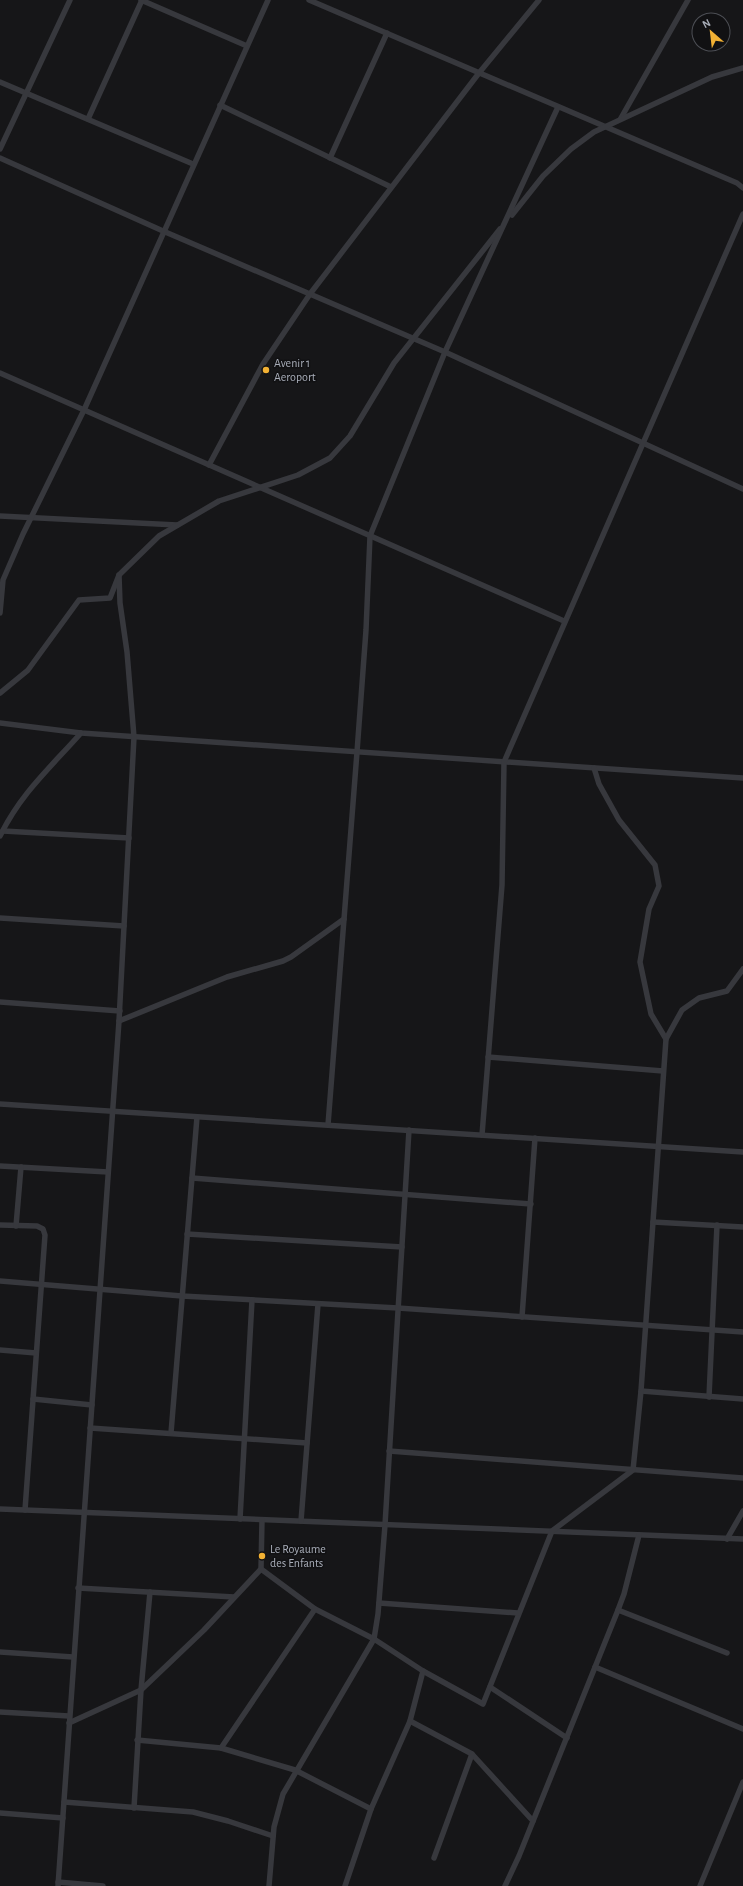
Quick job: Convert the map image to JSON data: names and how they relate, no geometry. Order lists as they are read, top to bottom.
{
  "places": ["Avenir 1 Aeroport", "Le Royaume des Enfants"],
  "north": "top left"
}
